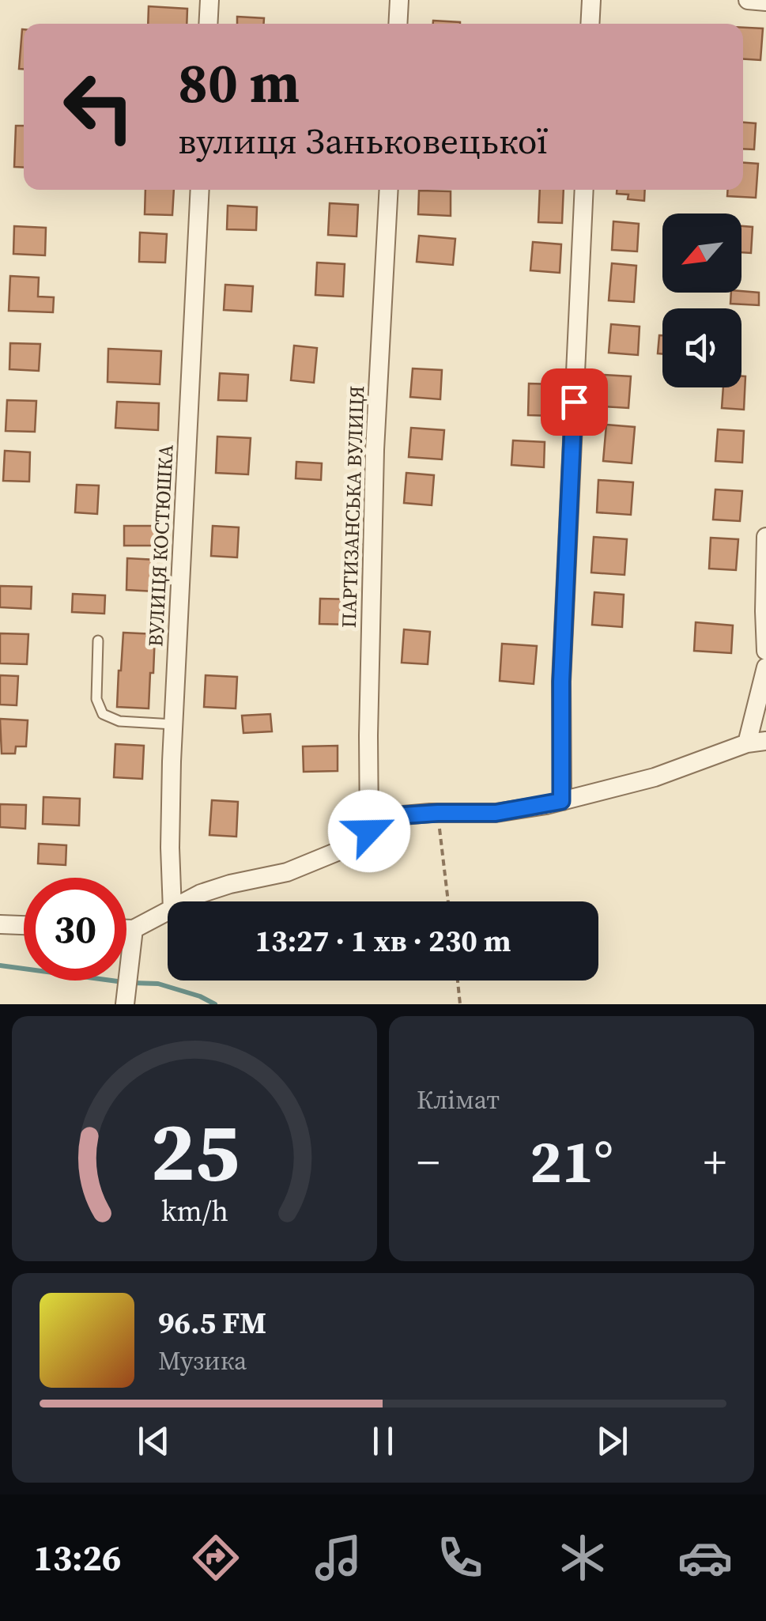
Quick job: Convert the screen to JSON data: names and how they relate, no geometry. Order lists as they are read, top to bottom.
{
  "streets": {
    "street": ["ПАРТИЗАНСЬКА ВУЛИЦЯ", "ВУЛИЦЯ КОСТЮШКА"]
  },
  "north": "bottom left",
  "page": {
    "turn": ["80 m", "вулиця Заньковецької"],
    "limit": "30",
    "trip": "13:27 · 1 хв · 230 m",
    "tile": "Клімат",
    "heat": ["−", "21°", "+"],
    "song": ["96.5 FM", "Музика"],
    "tabs": "13:26",
    "gauge": ["25", "km/h"]
  }
}
